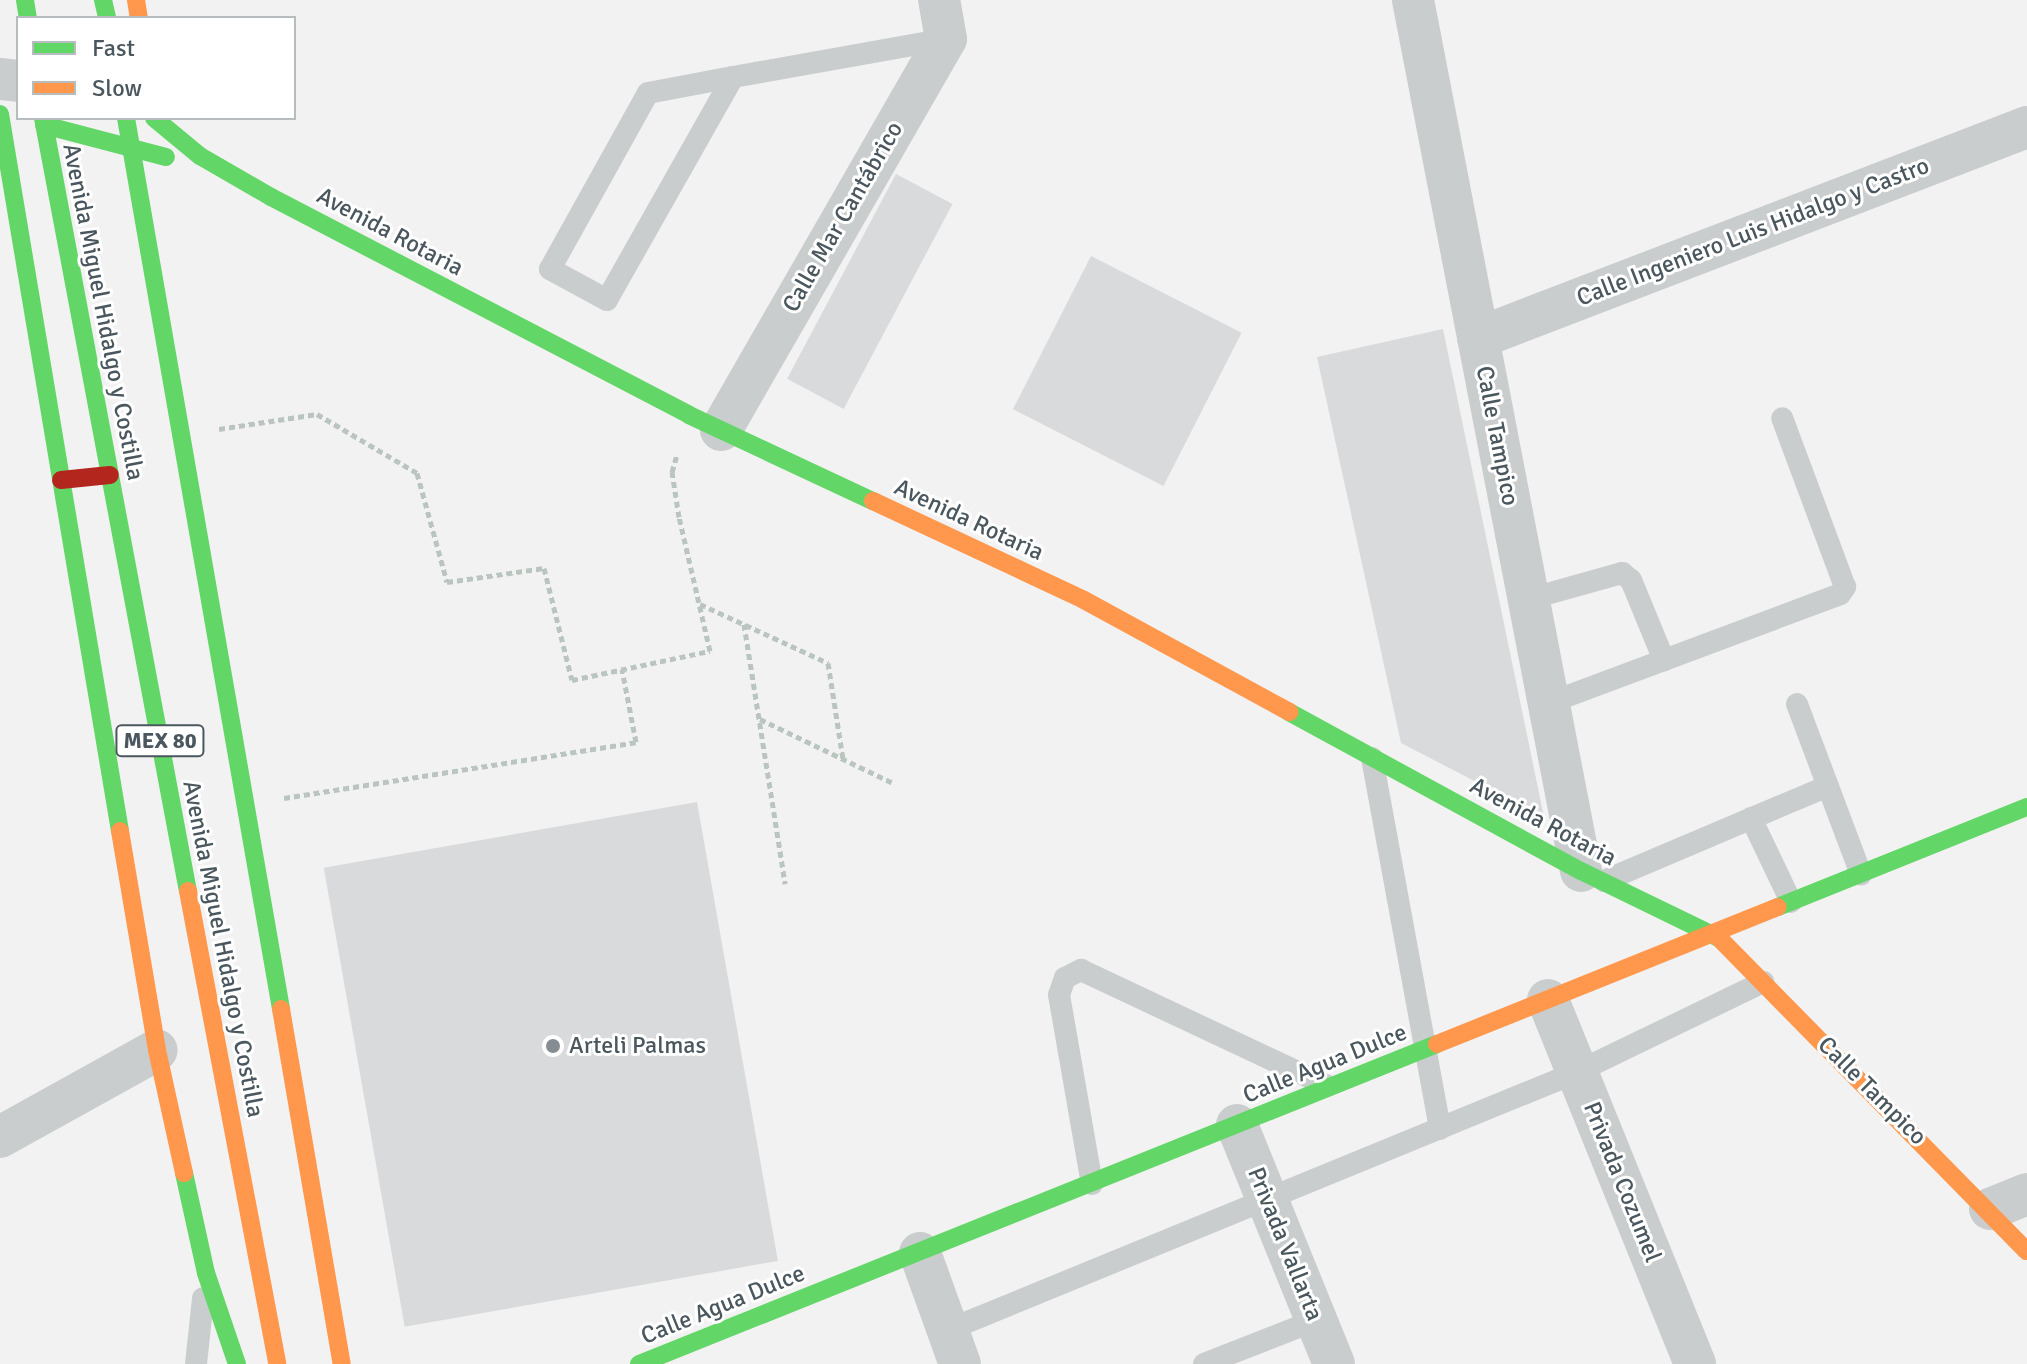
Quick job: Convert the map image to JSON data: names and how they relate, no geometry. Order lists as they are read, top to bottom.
{
  "streets": {
    "main road": [
      "Avenida Rotaria",
      "Avenida Miguel Hidalgo y Costilla",
      "Calle Tampico",
      "MEX 80",
      "Calle Agua Dulce"
    ],
    "street": [
      "Calle Mar Cantábrico",
      "Calle Ingeniero Luis Hidalgo y Castro",
      "Privada Cozumel",
      "Privada Vallarta"
    ]
  },
  "crossings": [
    ["Calle Mar Cantábrico", "Avenida Rotaria"],
    ["Avenida Rotaria", "Calle Tampico"],
    ["Avenida Rotaria", "Calle Agua Dulce"],
    ["Calle Ingeniero Luis Hidalgo y Castro", "Calle Tampico"],
    ["Calle Tampico", "Calle Agua Dulce"],
    ["Calle Agua Dulce", "Privada Cozumel"],
    ["Calle Agua Dulce", "Privada Vallarta"]
  ],
  "places": ["Arteli Palmas"],
  "legend": ["Fast", "Slow"]
}
